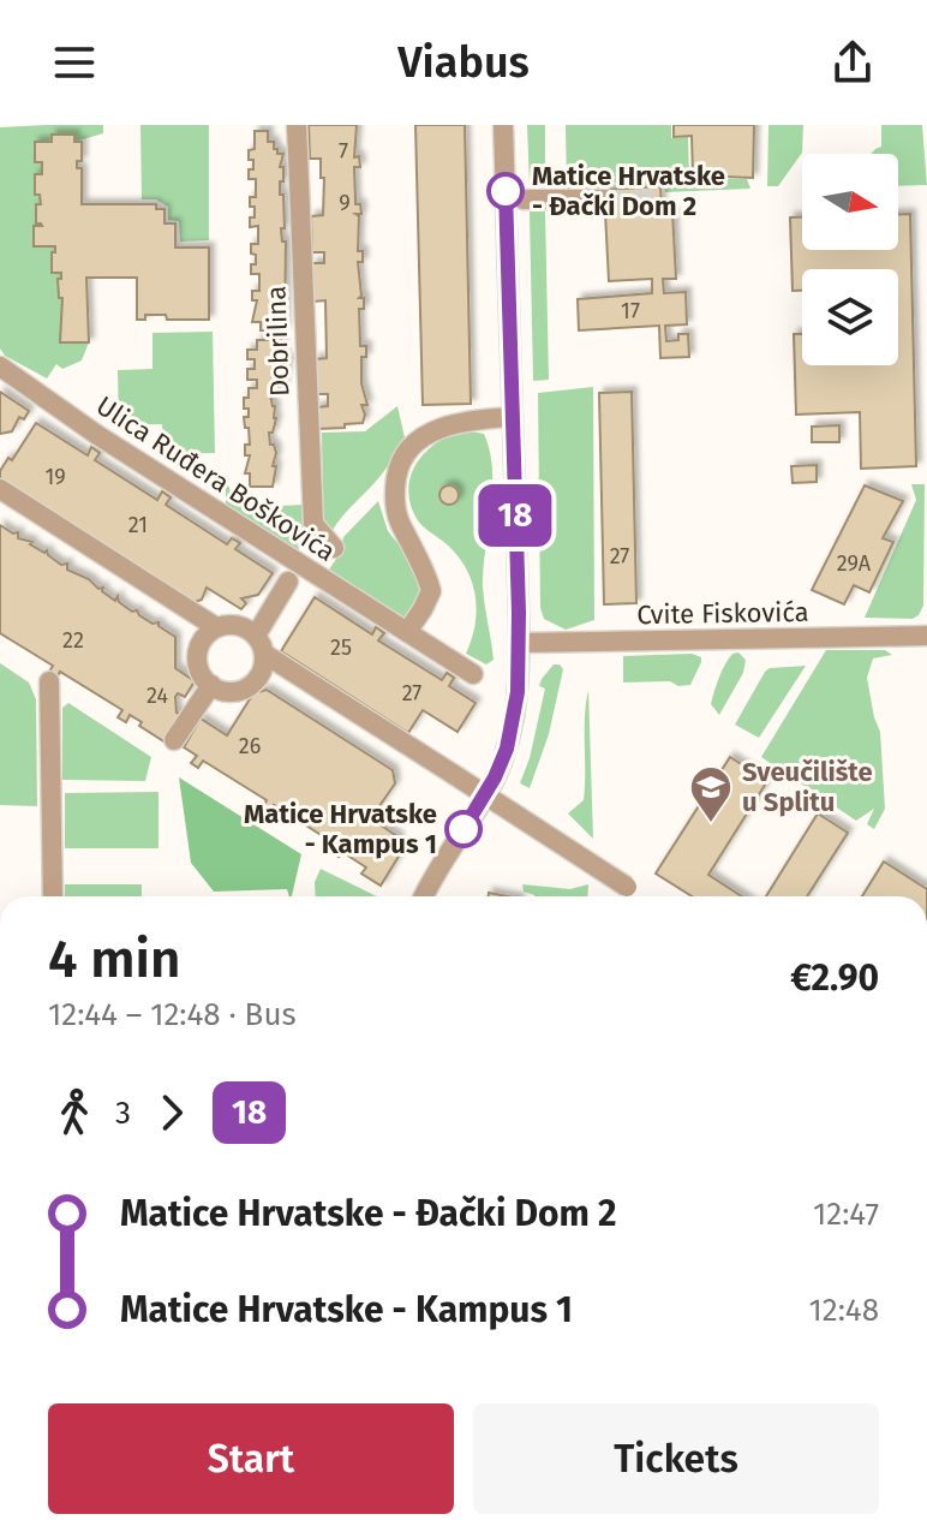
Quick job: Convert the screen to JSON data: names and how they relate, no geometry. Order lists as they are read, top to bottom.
{
  "streets": {
    "street": ["Dobrilina", "Ulica Ruđera Boškovića", "Cvite Fiskovića"]
  },
  "places": {
    "other": ["Matice Hrvatske - Đački Dom 2", "Matice Hrvatske - Kampus 1"],
    "school or university": ["Sveučilište u Splitu"]
  },
  "lines": ["bus line 18"],
  "house_numbers": [
    "7",
    "9",
    "17",
    "19",
    "21",
    "27",
    "29A",
    "22",
    "25",
    "27",
    "24",
    "26"
  ],
  "north": "right",
  "page": {
    "header": "Viabus",
    "on_map": "18",
    "heading": ["4 min", "12:44 – 12:48 · Bus", "€2.90"],
    "legs": ["3", "18"],
    "list": [
      {
        "name": "Matice Hrvatske - Đački Dom 2",
        "value": "12:47"
      },
      {
        "name": "Matice Hrvatske - Kampus 1",
        "value": "12:48"
      }
    ],
    "buttons": ["Start", "Tickets"]
  }
}
